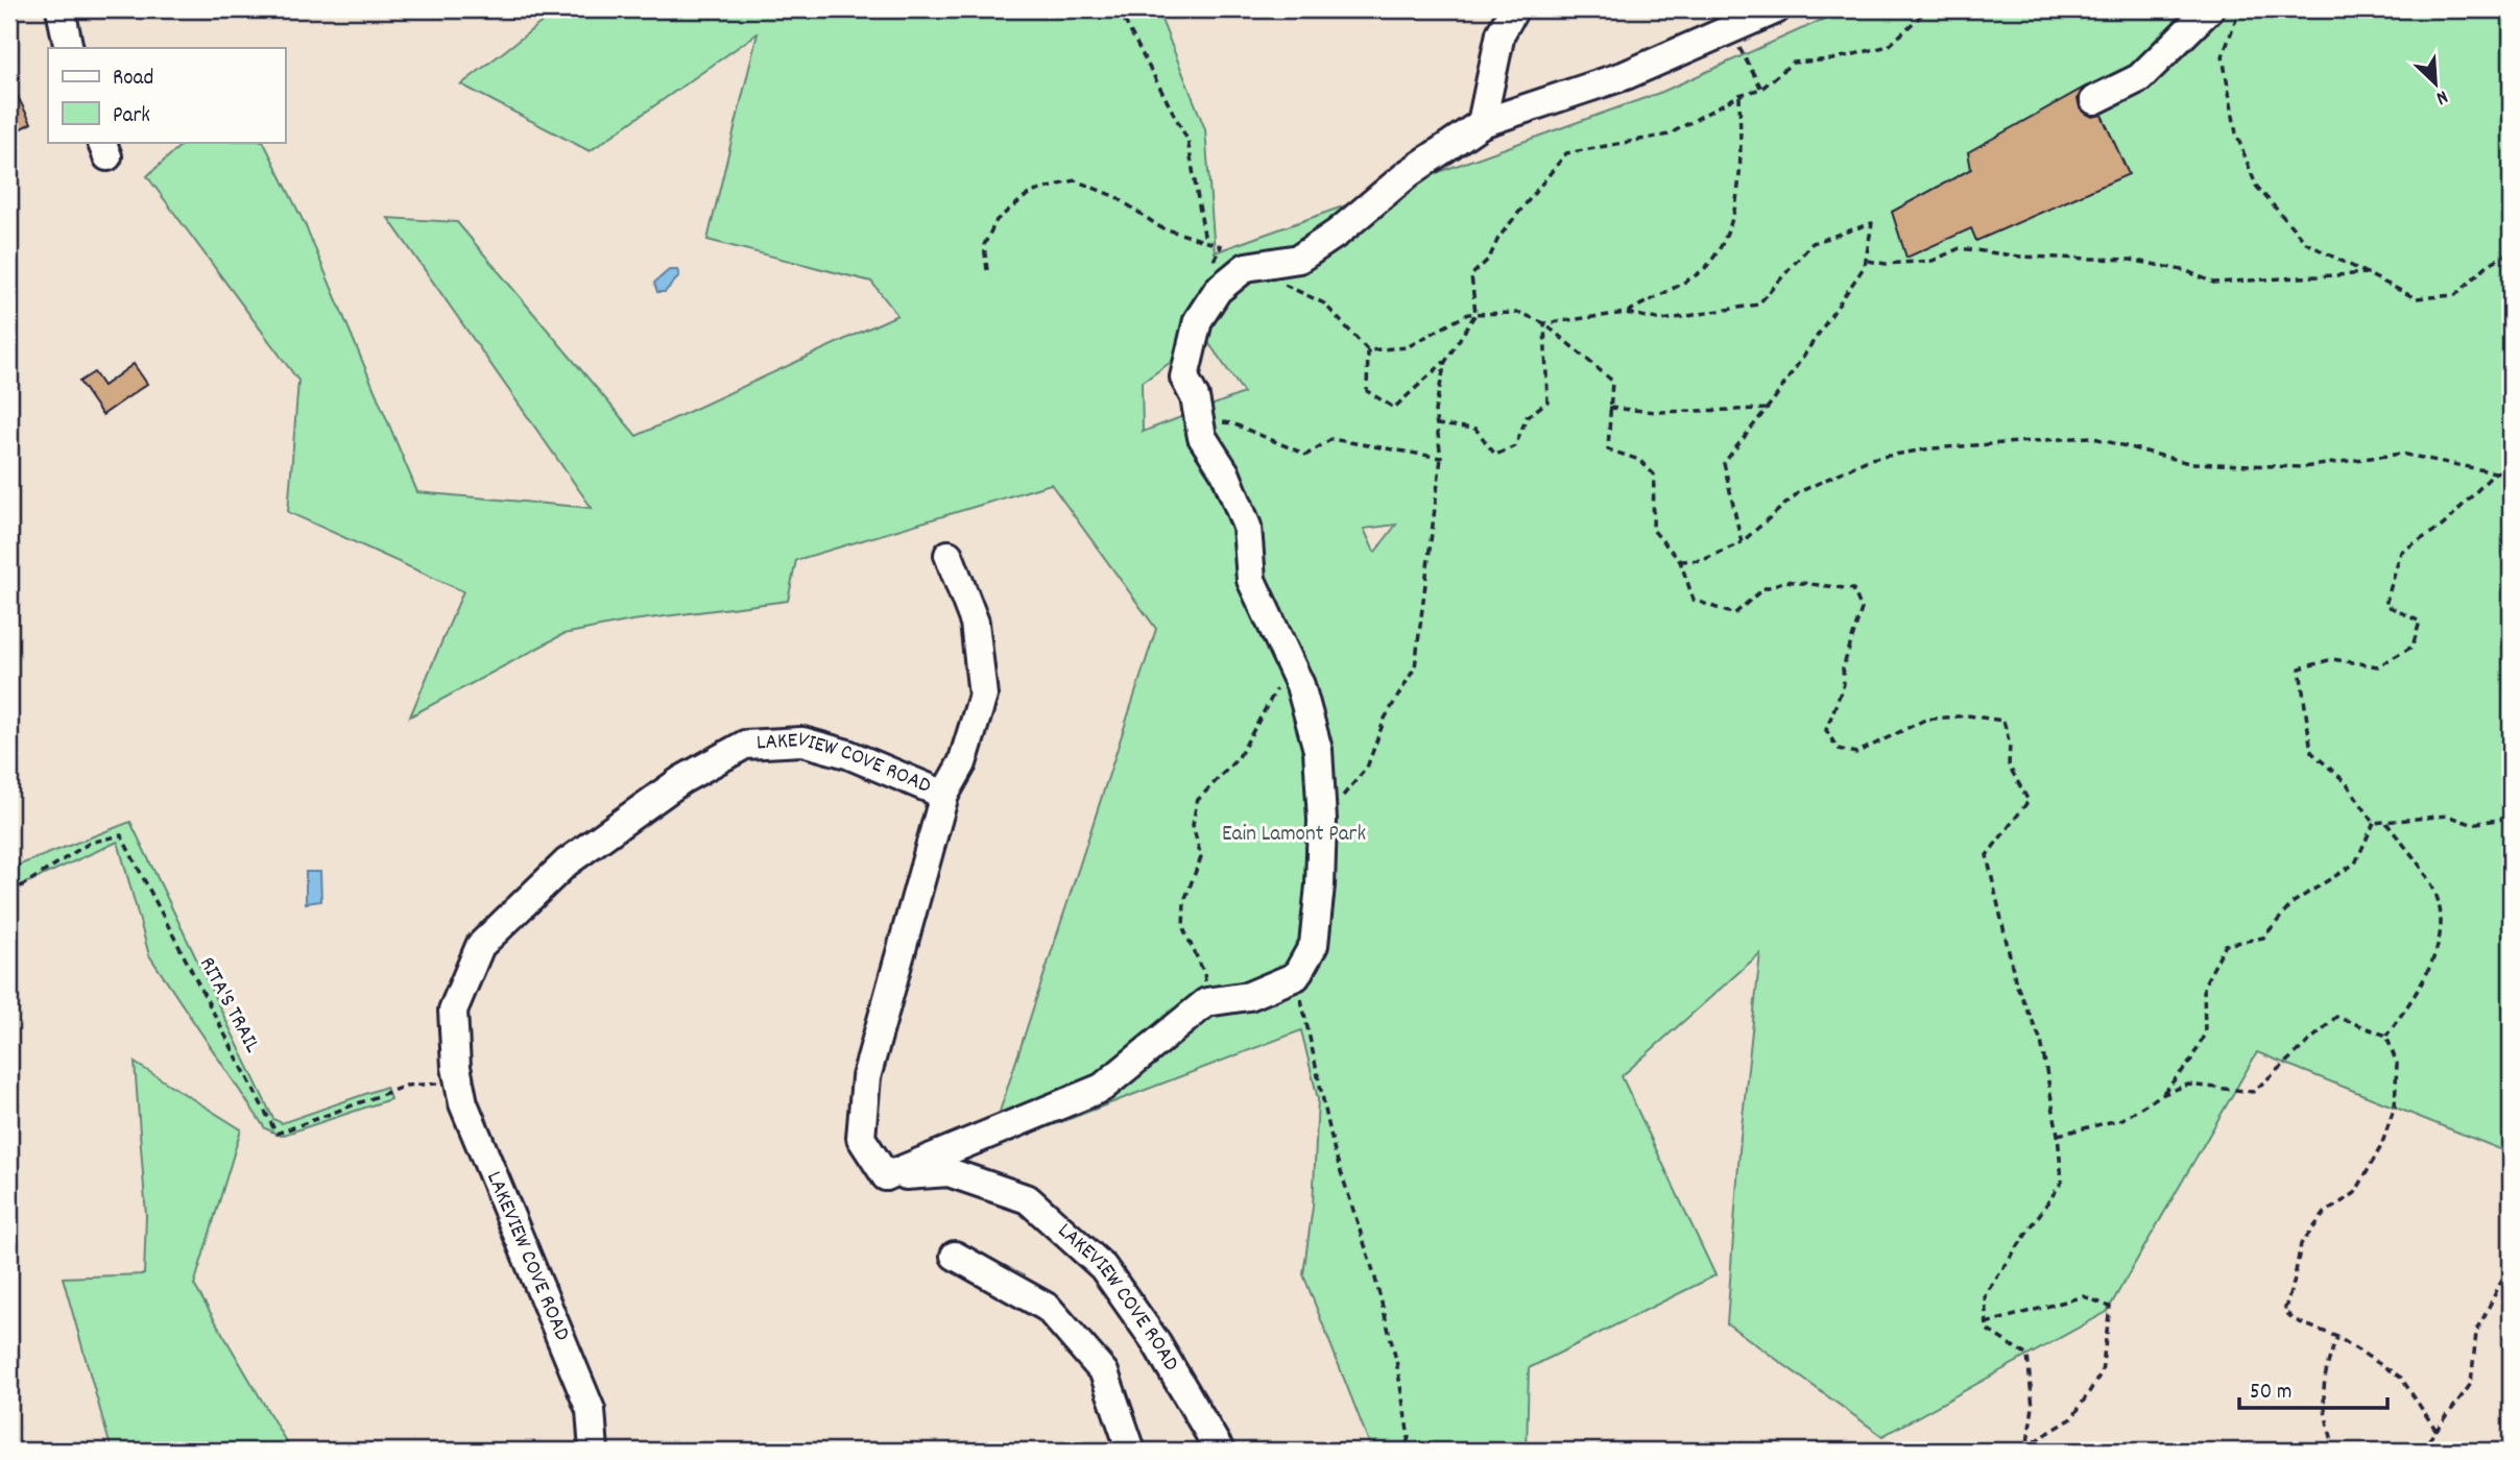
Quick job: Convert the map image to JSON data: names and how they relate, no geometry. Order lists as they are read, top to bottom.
{
  "streets": {
    "street": ["LAKEVIEW COVE ROAD"],
    "path": ["RITA'S TRAIL"]
  },
  "crossings": [
    ["LAKEVIEW COVE ROAD", "RITA'S TRAIL"]
  ],
  "parks": ["Eain Lamont Park"],
  "legend": ["Road", "Park"],
  "scale_bar": "50 m",
  "north": "bottom right"
}
